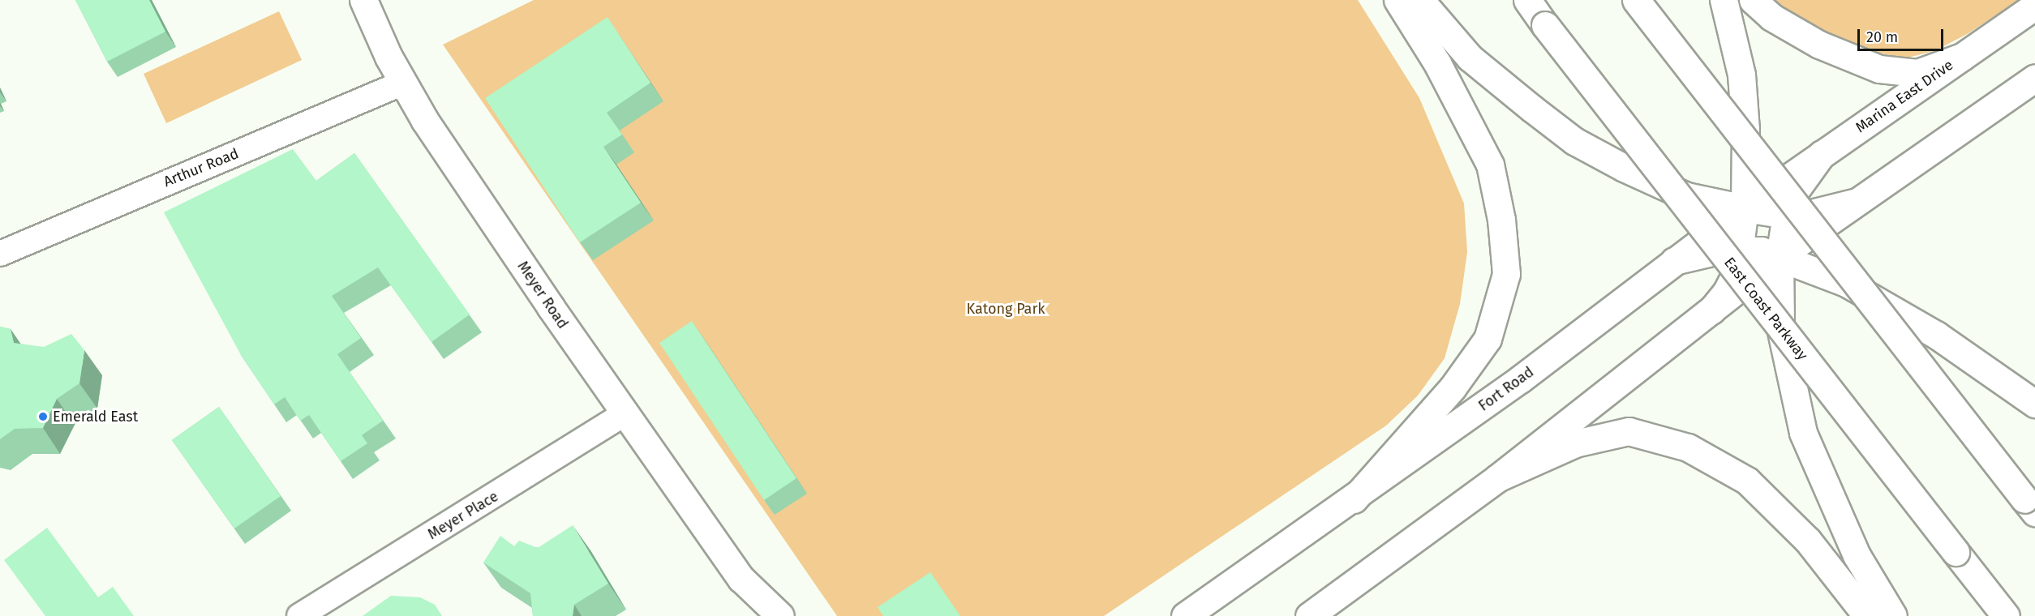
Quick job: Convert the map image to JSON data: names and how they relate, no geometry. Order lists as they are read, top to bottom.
{
  "streets": {
    "main road": [
      "Marina East Drive",
      "Meyer Road",
      "East Coast Parkway",
      "Fort Road"
    ],
    "street": ["Arthur Road", "Meyer Place"]
  },
  "crossings": [
    ["Marina East Drive", "Fort Road"],
    ["Arthur Road", "Meyer Road"],
    ["Meyer Road", "Meyer Place"]
  ],
  "parks": ["Katong Park"],
  "places": ["Emerald East"],
  "scale_bar": "20 m"
}
